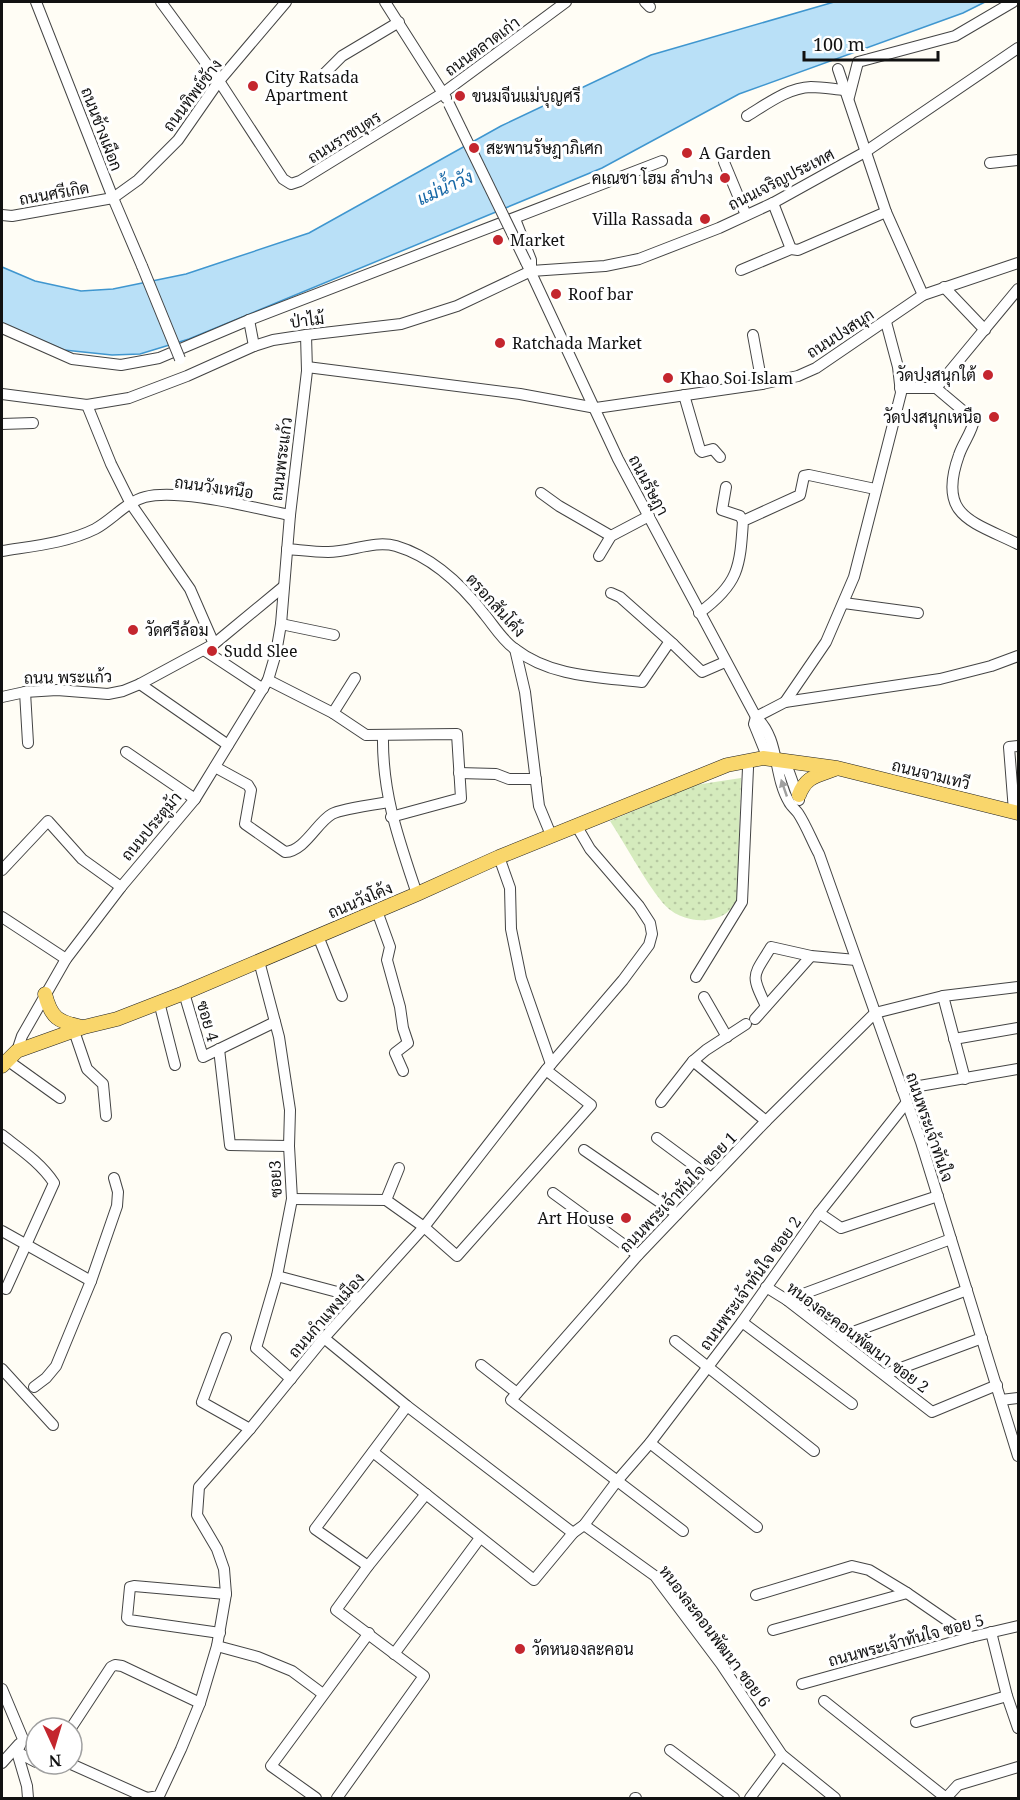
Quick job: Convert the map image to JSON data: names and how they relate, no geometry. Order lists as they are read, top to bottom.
{
  "streets": {
    "main road": ["ถนนจามเทวี", "ถนนวังโค้ง"],
    "street": [
      "ถนนตลาดเก่า",
      "ถนนทิพย์ช้าง",
      "ถนนช้างเผือก",
      "ถนนราชบุตร",
      "ถนนเจริญประเทศ",
      "ถนนศรีเกิด",
      "ป่าไม้",
      "ถนนปงสนุก",
      "ถนนพระแก้ว",
      "ถนนรัษฎา",
      "ถนนวังเหนือ",
      "ตรอกสันโค้ง",
      "ถนน พระแก้ว",
      "ถนนประตูม้า",
      "ซอย 4",
      "ถนนพระเจ้าทันใจ",
      "ซอย3",
      "ถนนพระเจ้าทันใจ ซอย 1",
      "ถนนพระเจ้าทันใจ ซอย 2",
      "ถนนกำแพงเมือง",
      "หนองละคอนพัฒนา ซอย 2",
      "หนองละคอนพัฒนา ซอย 6",
      "ถนนพระเจ้าทันใจ ซอย 5"
    ]
  },
  "crossings": [
    ["ถนนตลาดเก่า", "ถนนราชบุตร"],
    ["ถนนทิพย์ช้าง", "ถนนช้างเผือก"],
    ["ถนนทิพย์ช้าง", "ถนนราชบุตร"],
    ["ถนนทิพย์ช้าง", "ถนนศรีเกิด"],
    ["ถนนช้างเผือก", "ถนนศรีเกิด"],
    ["ถนนช้างเผือก", "ป่าไม้"],
    ["ถนนเจริญประเทศ", "ป่าไม้"],
    ["ถนนเจริญประเทศ", "ถนนรัษฎา"],
    ["ป่าไม้", "ถนนพระแก้ว"],
    ["ป่าไม้", "ถนนรัษฎา"],
    ["ถนนปงสนุก", "ถนนพระแก้ว"],
    ["ถนนปงสนุก", "ถนนรัษฎา"],
    ["ถนนพระแก้ว", "ถนนวังเหนือ"],
    ["ถนนพระแก้ว", "ตรอกสันโค้ง"],
    ["ถนนพระแก้ว", "ถนน พระแก้ว"],
    ["ถนนพระแก้ว", "ถนนประตูม้า"],
    ["ถนนรัษฎา", "ถนนจามเทวี"],
    ["ถนนรัษฎา", "ถนนวังโค้ง"],
    ["ถนนรัษฎา", "ถนนพระเจ้าทันใจ"],
    ["ถนน พระแก้ว", "ถนนประตูม้า"],
    ["ถนนจามเทวี", "ถนนวังโค้ง"],
    ["ถนนจามเทวี", "ถนนพระเจ้าทันใจ"],
    ["ถนนประตูม้า", "ถนนวังโค้ง"],
    ["ถนนวังโค้ง", "ซอย 4"],
    ["ถนนวังโค้ง", "ถนนพระเจ้าทันใจ"],
    ["ถนนวังโค้ง", "ซอย3"],
    ["ถนนวังโค้ง", "ถนนกำแพงเมือง"],
    ["ถนนพระเจ้าทันใจ", "ถนนพระเจ้าทันใจ ซอย 1"],
    ["ถนนพระเจ้าทันใจ", "ถนนพระเจ้าทันใจ ซอย 2"],
    ["ถนนพระเจ้าทันใจ", "หนองละคอนพัฒนา ซอย 2"],
    ["ซอย3", "ถนนกำแพงเมือง"],
    ["ถนนพระเจ้าทันใจ ซอย 2", "หนองละคอนพัฒนา ซอย 2"],
    ["ถนนพระเจ้าทันใจ ซอย 2", "หนองละคอนพัฒนา ซอย 6"]
  ],
  "water": ["แม่น้ำวัง"],
  "places": [
    "City Ratsada Apartment",
    "ขนมจีนแม่บุญศรี",
    "สะพานรัษฎาภิเศก",
    "A Garden",
    "คเณชา โฮม ลำปาง",
    "Villa Rassada",
    "Market",
    "Roof bar",
    "Ratchada Market",
    "วัดปงสนุกใต้",
    "Khao Soi Islam",
    "วัดปงสนุกเหนือ",
    "วัดศรีล้อม",
    "Sudd Slee",
    "Art House",
    "วัดหนองละคอน"
  ],
  "scale_bar": "100 m",
  "north": "bottom"
}
